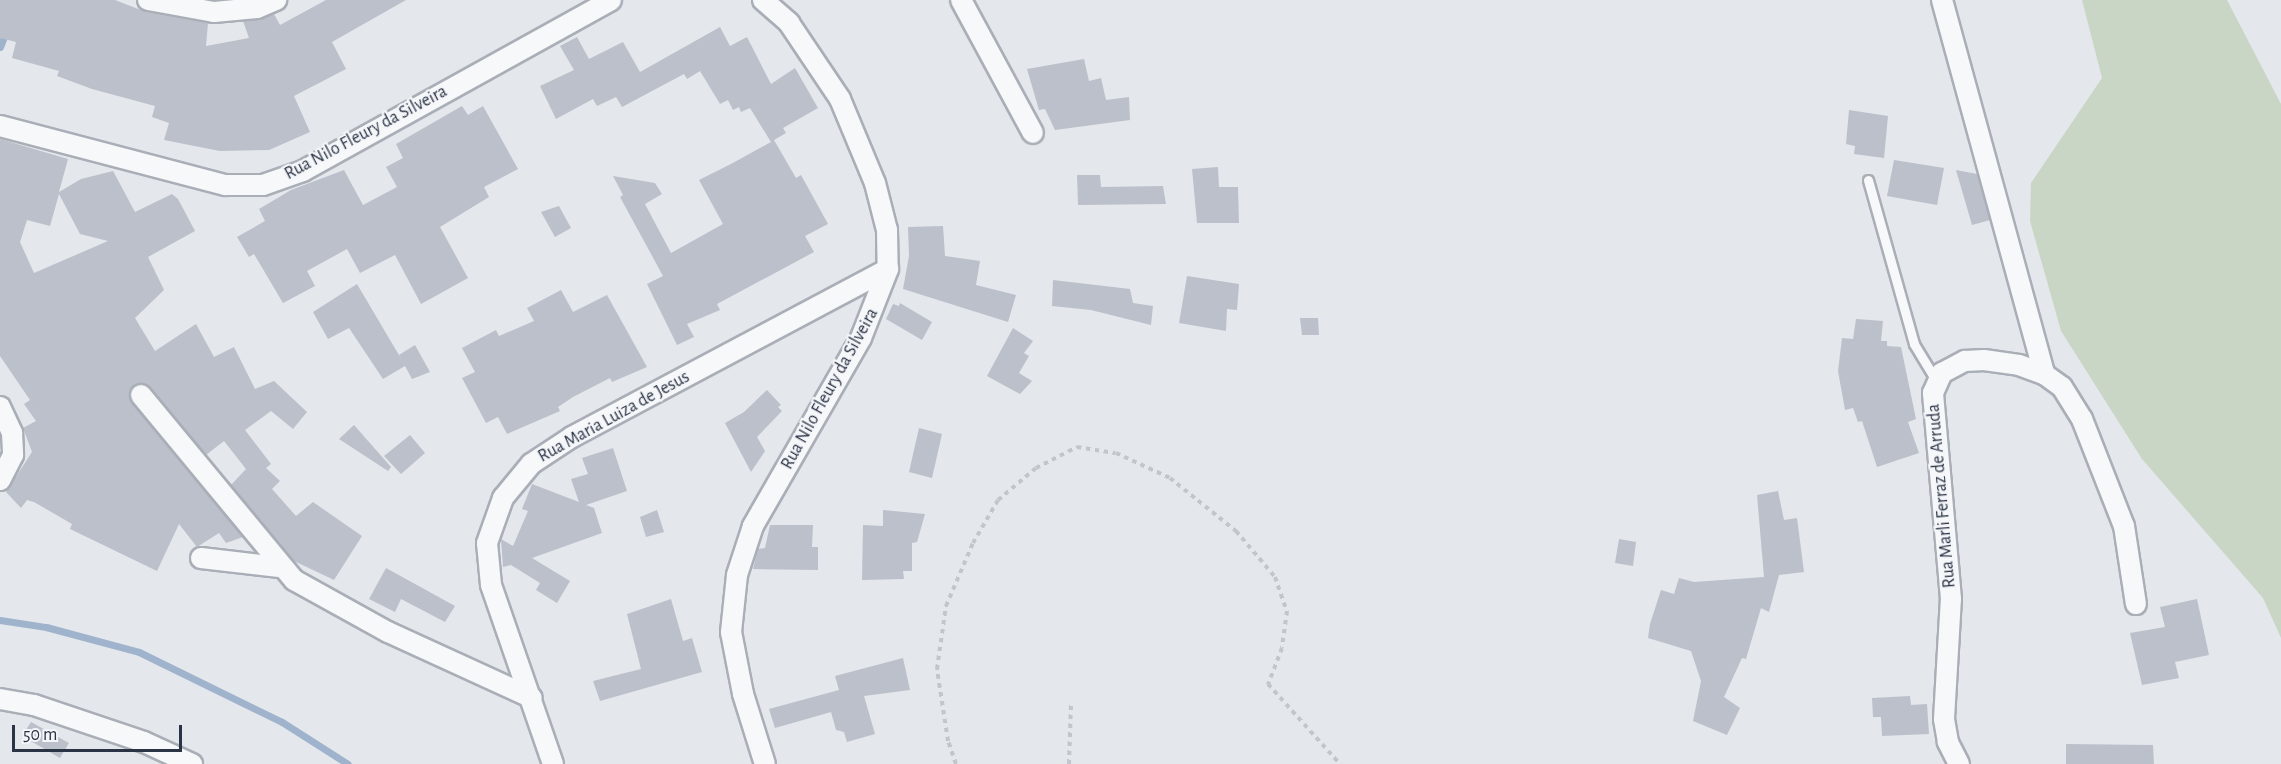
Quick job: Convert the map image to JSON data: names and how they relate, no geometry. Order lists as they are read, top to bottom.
{
  "streets": {
    "street": ["Rua Nilo Fleury da Silveira", "Rua Maria Luiza de Jesus", "Rua Marli Ferraz de Arruda"]
  },
  "crossings": [
    ["Rua Nilo Fleury da Silveira", "Rua Maria Luiza de Jesus"]
  ],
  "scale_bar": "50 m"
}
